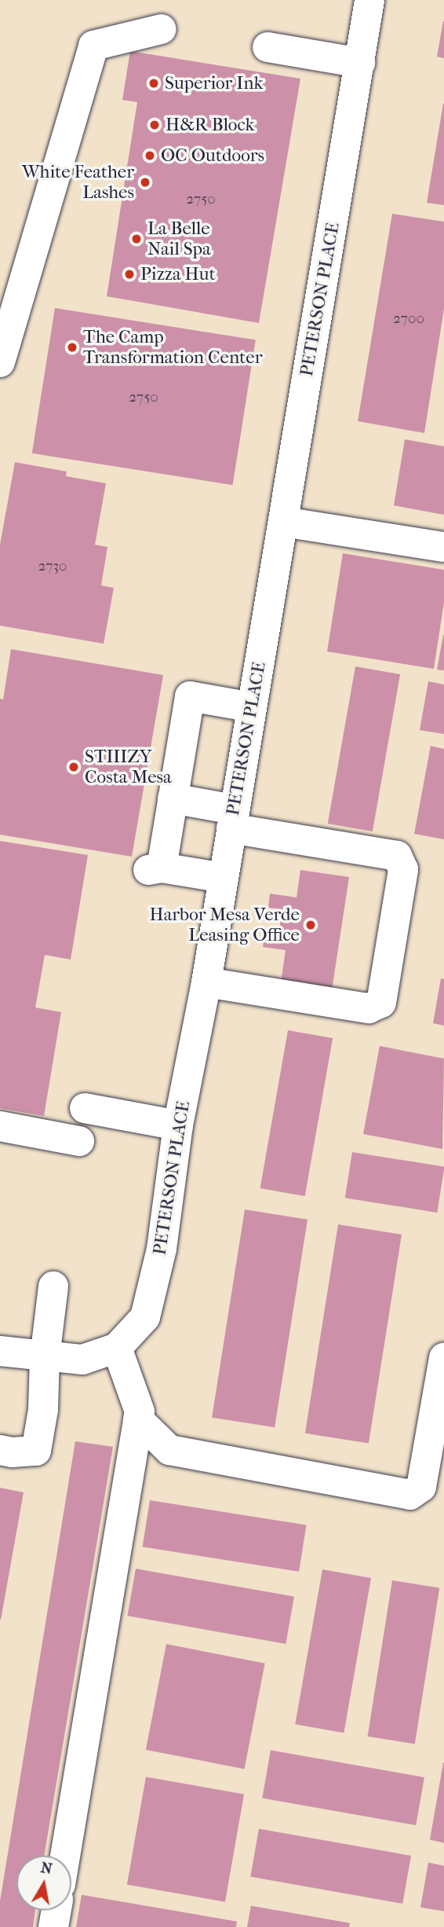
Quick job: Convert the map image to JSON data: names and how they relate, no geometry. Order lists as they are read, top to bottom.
{
  "streets": {
    "street": ["PETERSON PLACE"]
  },
  "places": [
    "Superior Ink",
    "H&R Block",
    "OC Outdoors",
    "White Feather Lashes",
    "La Belle Nail Spa",
    "Pizza Hut",
    "The Camp Transformation Center",
    "STIIIZY Costa Mesa",
    "Harbor Mesa Verde Leasing Office"
  ],
  "house_numbers": [
    "2750",
    "2700",
    "2750",
    "2730"
  ],
  "north": "top"
}
